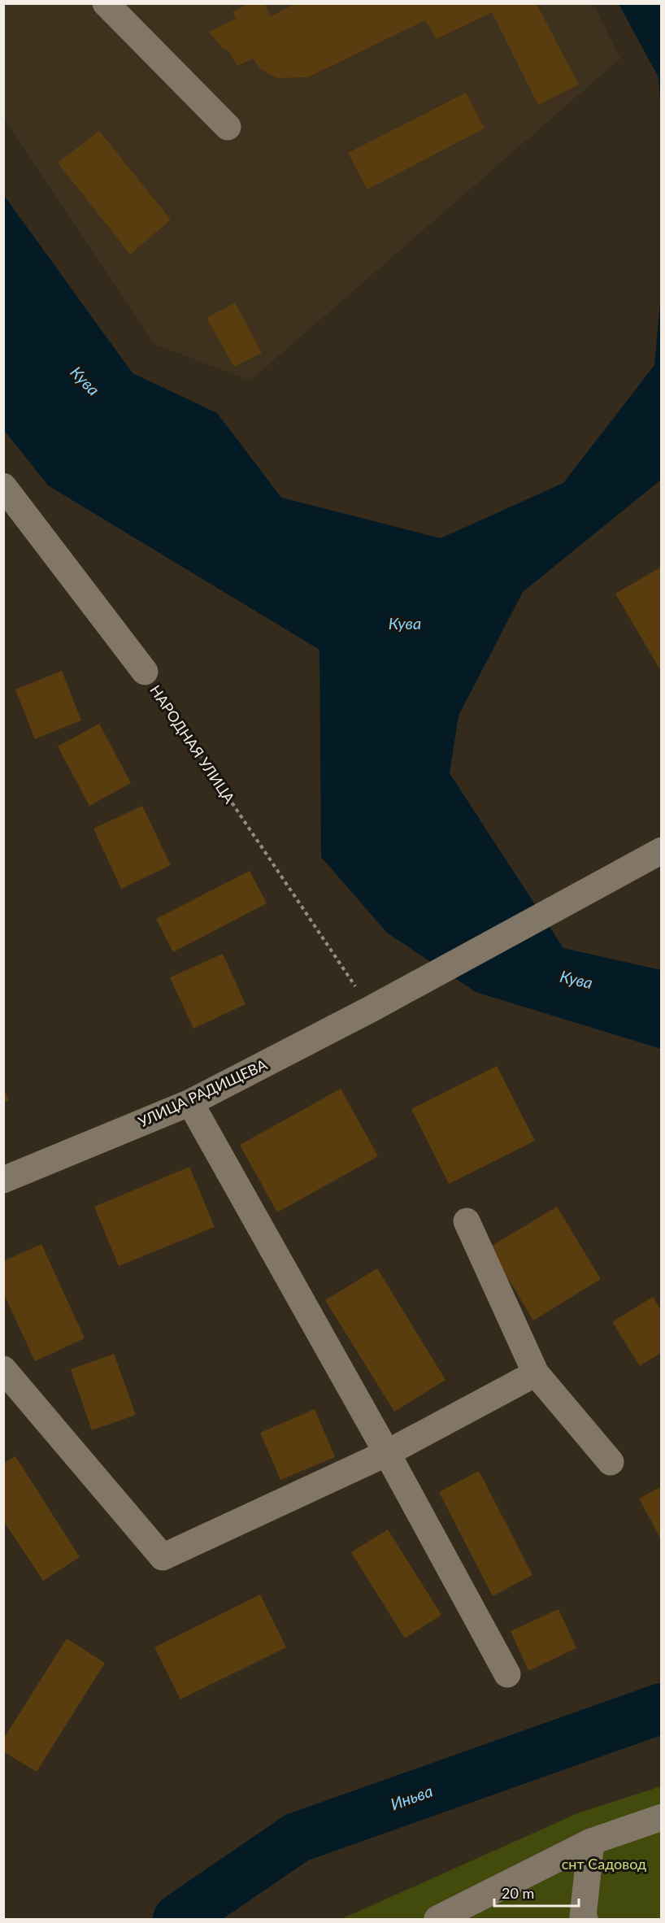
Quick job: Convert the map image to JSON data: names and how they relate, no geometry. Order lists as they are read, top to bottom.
{
  "streets": {
    "street": ["НАРОДНАЯ УЛИЦА", "УЛИЦА РАДИЩЕВА"]
  },
  "crossings": [
    ["НАРОДНАЯ УЛИЦА", "УЛИЦА РАДИЩЕВА"]
  ],
  "water": ["Кува", "Иньва"],
  "parks": ["снт Садовод"],
  "scale_bar": "20 m"
}
